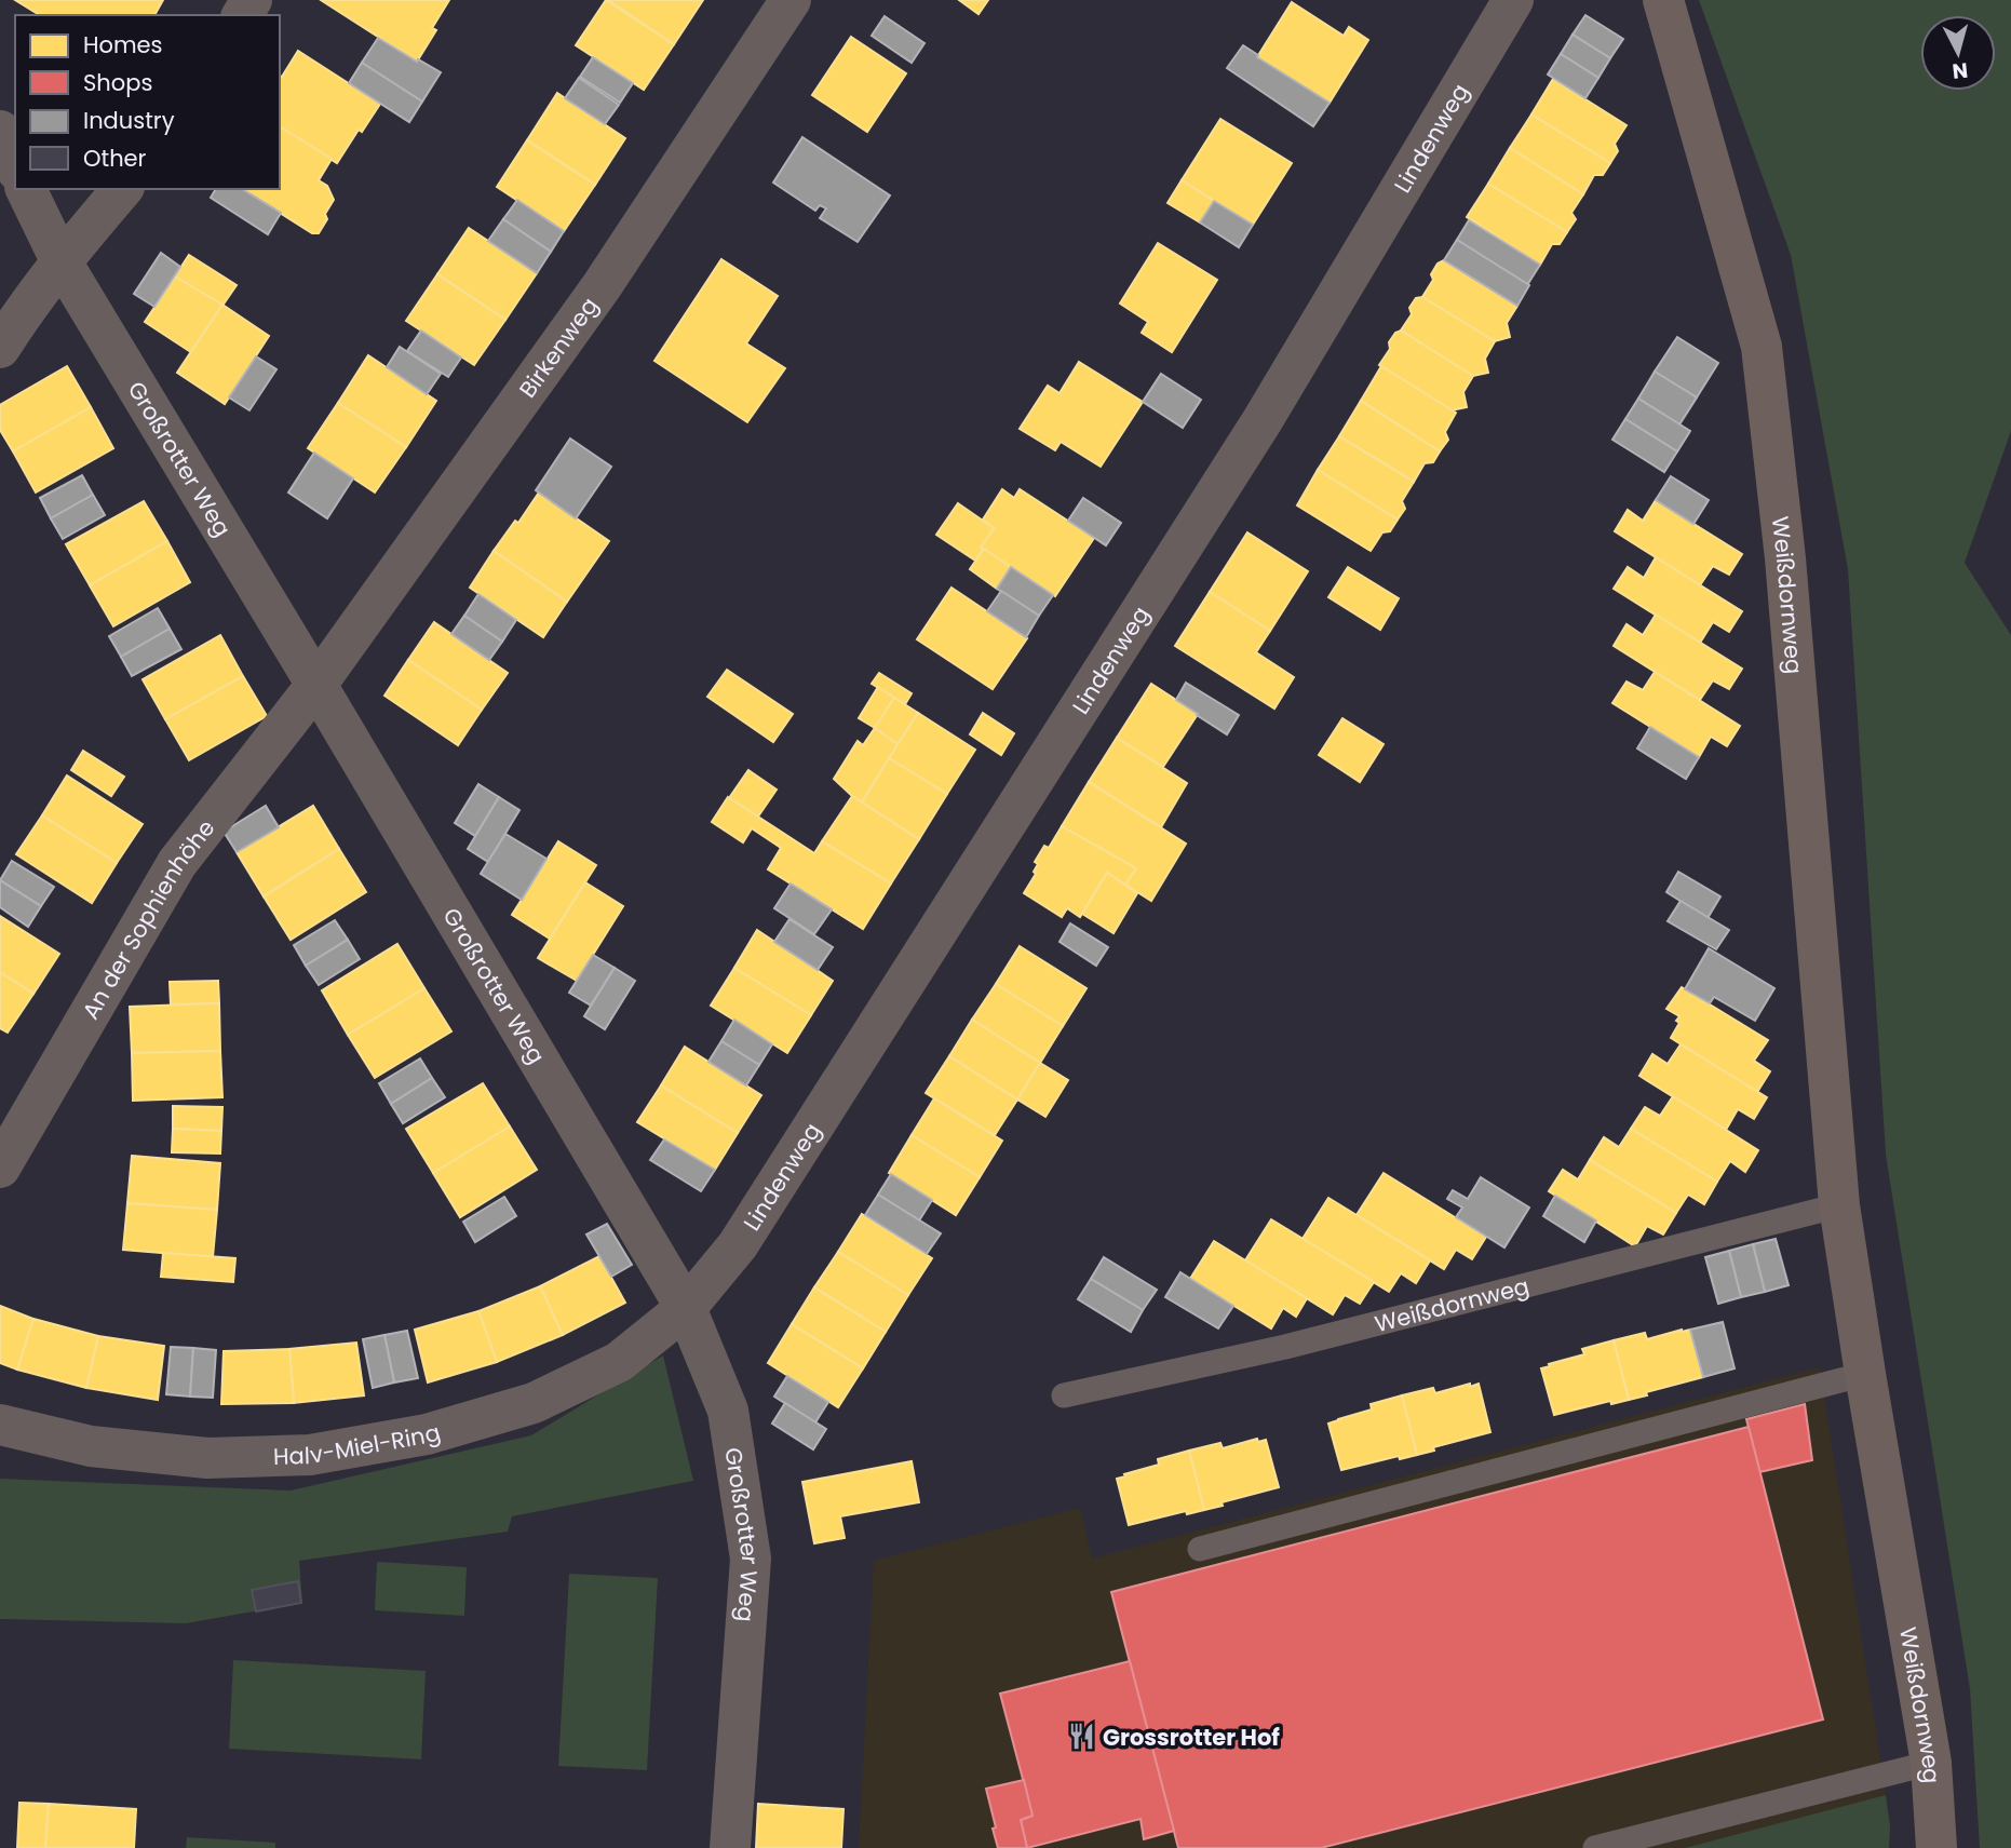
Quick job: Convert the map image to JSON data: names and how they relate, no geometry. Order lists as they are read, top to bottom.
{
  "streets": {
    "street": [
      "Lindenweg",
      "Birkenweg",
      "Großrotter Weg",
      "Weißdornweg",
      "An der Sophienhöhe",
      "Halv-Miel-Ring"
    ]
  },
  "crossings": [
    ["Lindenweg", "Großrotter Weg"],
    ["Lindenweg", "Halv-Miel-Ring"],
    ["Birkenweg", "Großrotter Weg"],
    ["Birkenweg", "An der Sophienhöhe"],
    ["Großrotter Weg", "An der Sophienhöhe"],
    ["Großrotter Weg", "Halv-Miel-Ring"]
  ],
  "places": {
    "restaurant": ["Grossrotter Hof"]
  },
  "legend": [
    "Homes",
    "Shops",
    "Industry",
    "Other"
  ],
  "north": "bottom"
}
